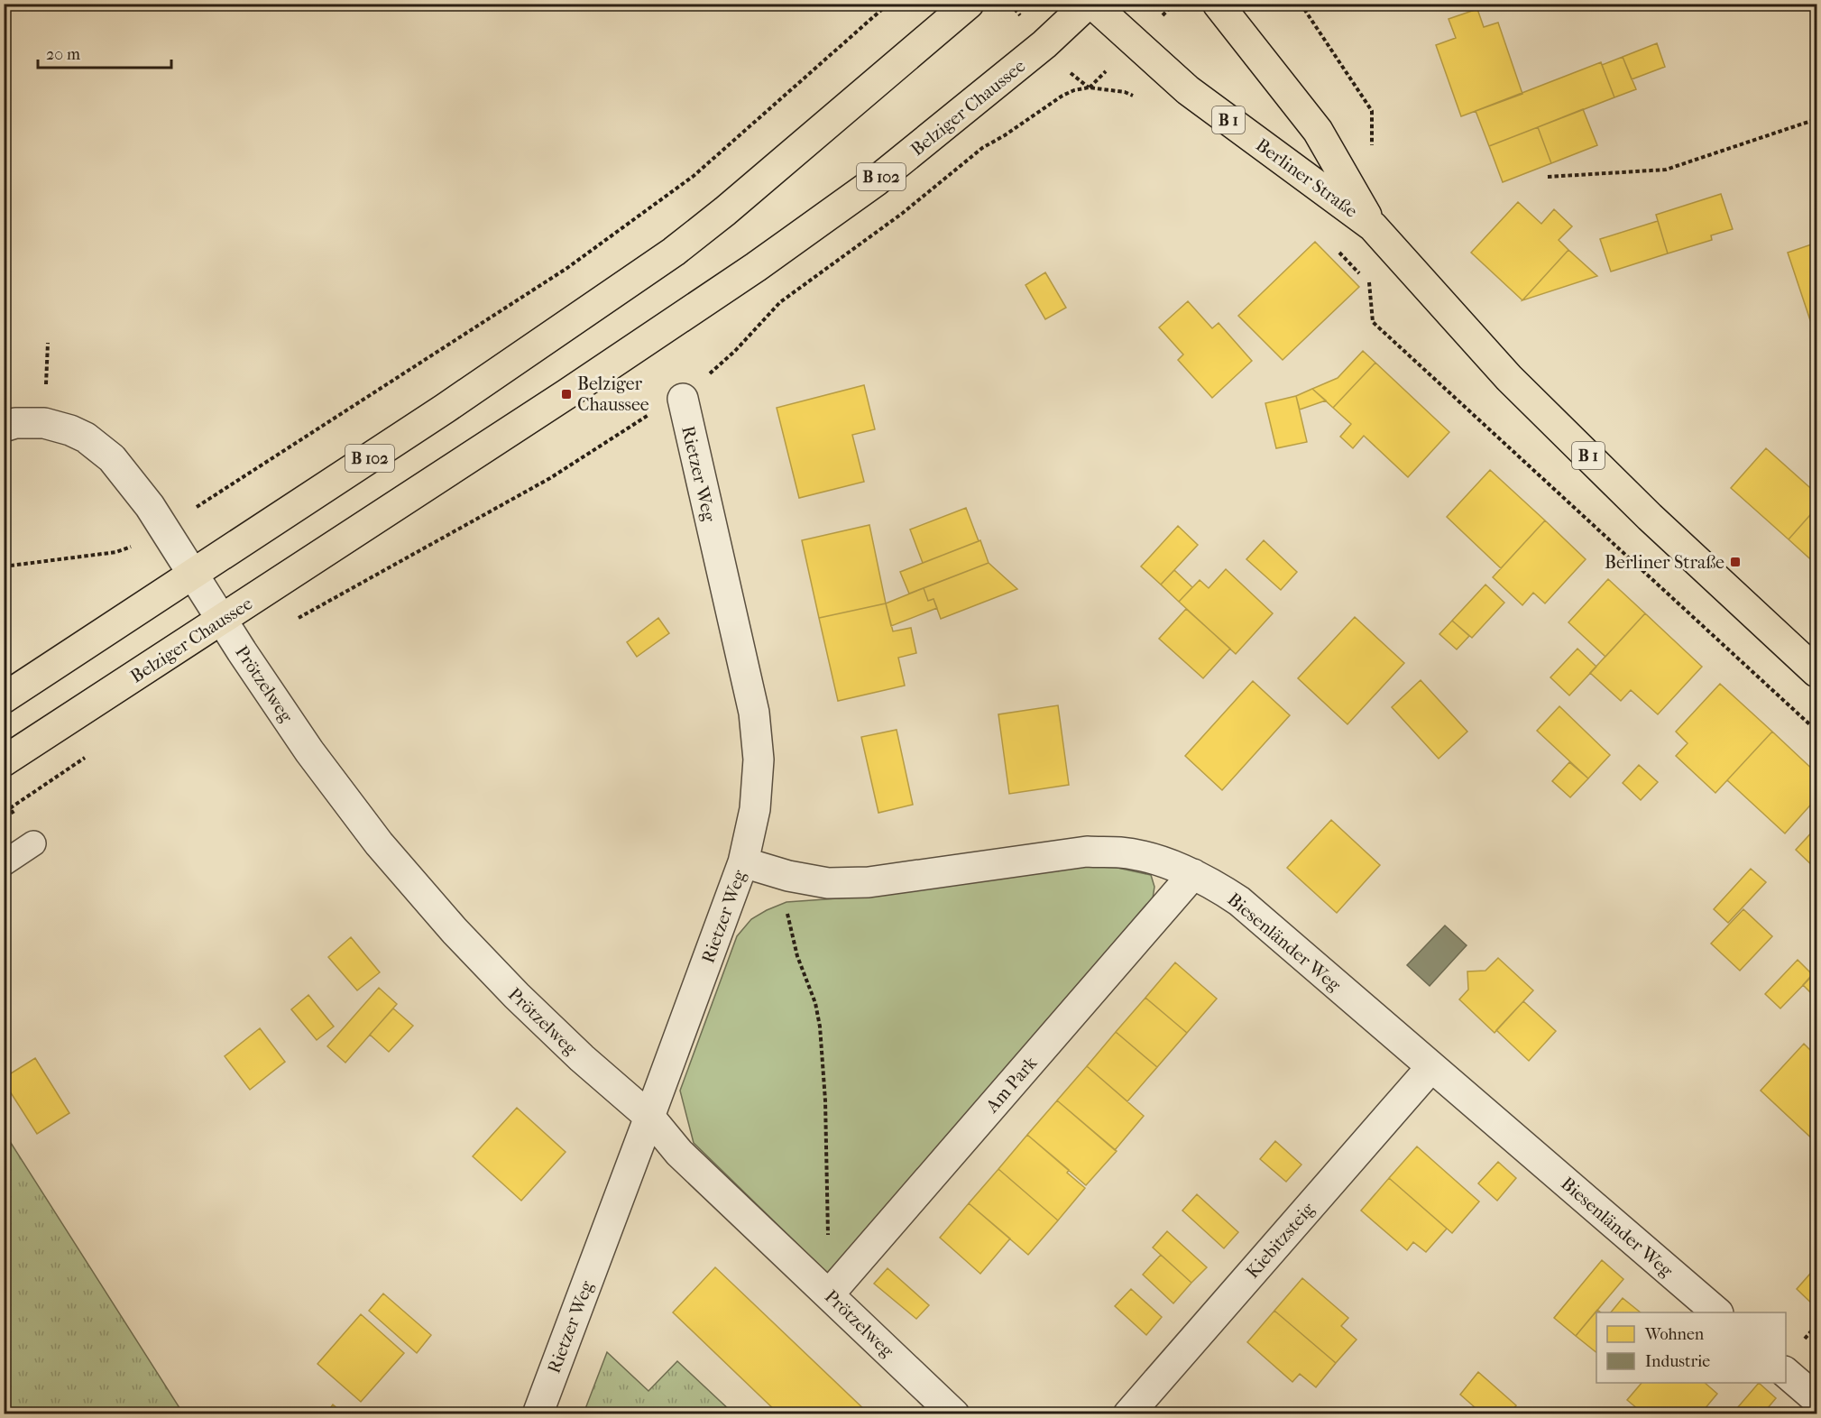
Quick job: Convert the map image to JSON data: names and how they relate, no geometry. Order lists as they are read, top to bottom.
{
  "streets": {
    "main road": [
      "Belziger Chaussee",
      "B 1",
      "B 102",
      "Berliner Straße"
    ],
    "street": [
      "Rietzer Weg",
      "Prötzelweg",
      "Biesenländer Weg",
      "Am Park",
      "Kiebitzsteig"
    ]
  },
  "crossings": [
    ["Belziger Chaussee", "Prötzelweg"],
    ["B 102", "Prötzelweg"],
    ["Rietzer Weg", "Prötzelweg"],
    ["Rietzer Weg", "Biesenländer Weg"],
    ["Prötzelweg", "Am Park"],
    ["Biesenländer Weg", "Am Park"],
    ["Biesenländer Weg", "Kiebitzsteig"]
  ],
  "places": {
    "transit": ["Belziger Chaussee", "Berliner Straße"]
  },
  "legend": ["Wohnen", "Industrie"],
  "scale_bar": "20 m"
}
